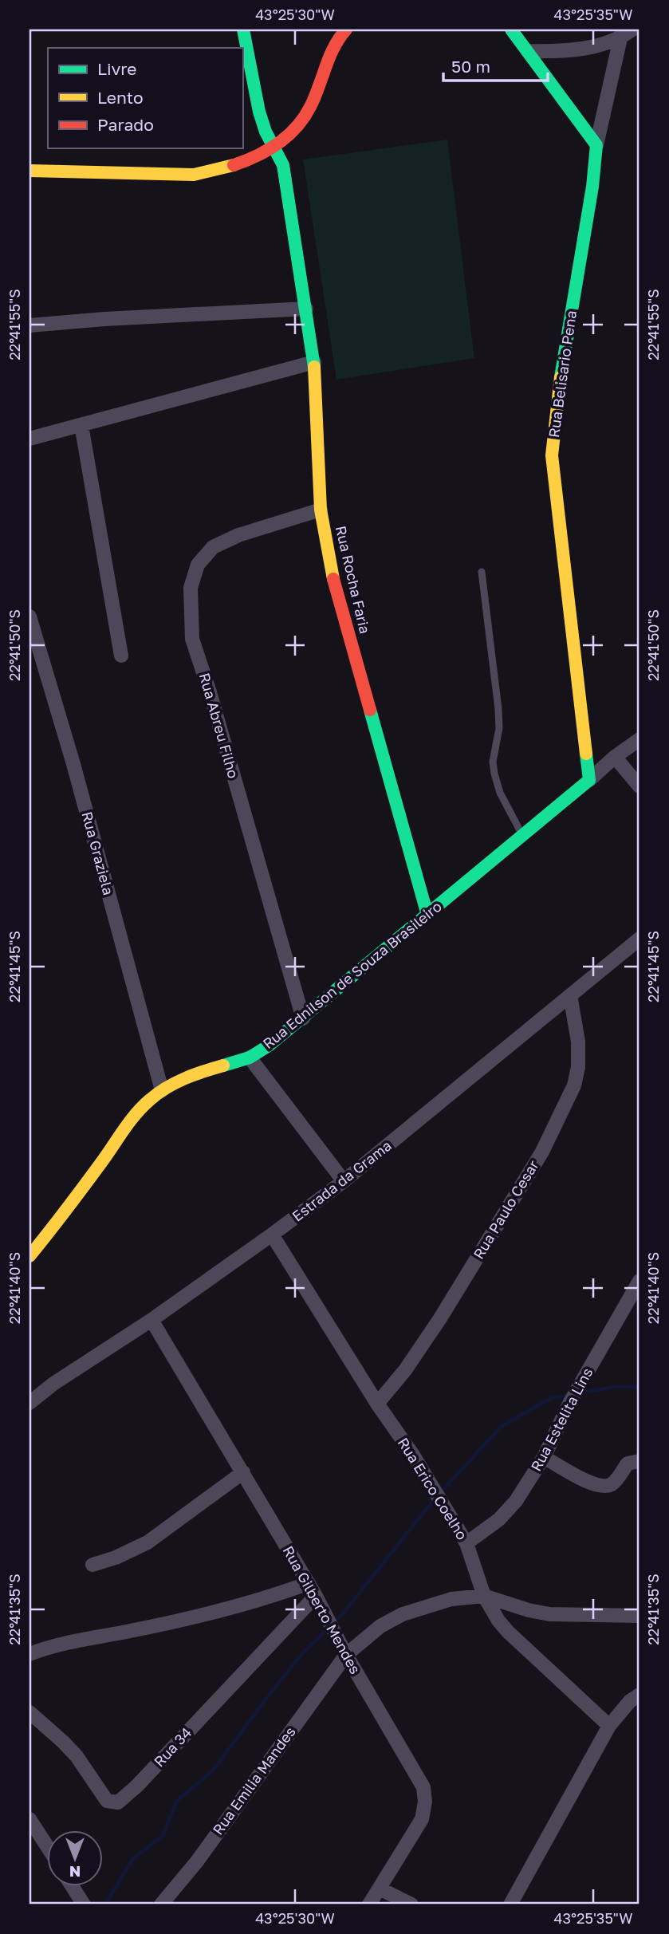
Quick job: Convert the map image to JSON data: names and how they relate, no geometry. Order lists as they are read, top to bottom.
{
  "streets": {
    "street": [
      "Rua Belisario Pena",
      "Rua Rocha Faria",
      "Rua Abreu Filho",
      "Rua Graziela",
      "Rua Ednilson de Souza Brasileiro",
      "Estrada da Grama",
      "Rua Paulo Cesar",
      "Rua Estelita Lins",
      "Rua Erico Coelho",
      "Rua Gilberto Mendes",
      "Rua 34",
      "Rua Emilia Mandes"
    ]
  },
  "crossings": [
    ["Rua Belisario Pena", "Rua Ednilson de Souza Brasileiro"],
    ["Rua Rocha Faria", "Rua Abreu Filho"],
    ["Rua Rocha Faria", "Rua Ednilson de Souza Brasileiro"],
    ["Rua Abreu Filho", "Rua Ednilson de Souza Brasileiro"],
    ["Rua Graziela", "Rua Ednilson de Souza Brasileiro"],
    ["Estrada da Grama", "Rua Paulo Cesar"],
    ["Estrada da Grama", "Rua Erico Coelho"],
    ["Estrada da Grama", "Rua Gilberto Mendes"],
    ["Rua Paulo Cesar", "Rua Erico Coelho"],
    ["Rua Estelita Lins", "Rua Erico Coelho"],
    ["Rua Erico Coelho", "Rua Emilia Mandes"],
    ["Rua Gilberto Mendes", "Rua 34"],
    ["Rua Gilberto Mendes", "Rua Emilia Mandes"]
  ],
  "legend": ["Livre", "Lento", "Parado"],
  "scale_bar": "50 m",
  "north": "bottom",
  "coordinates": [
    "43°25'30\"W",
    "43°25'35\"W",
    "22°41'55\"S",
    "22°41'50\"S",
    "22°41'45\"S",
    "22°41'40\"S",
    "22°41'35\"S"
  ]
}
